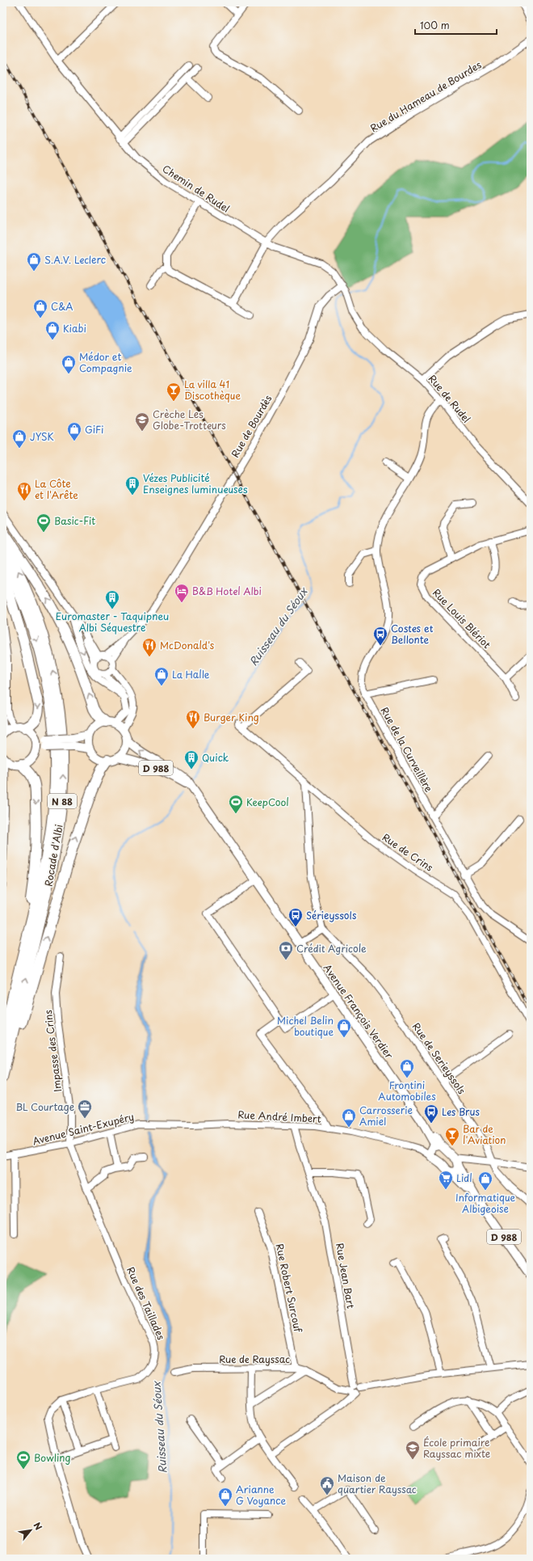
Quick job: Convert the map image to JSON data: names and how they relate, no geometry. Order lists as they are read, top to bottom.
{
  "streets": {
    "highway": ["N 88", "Rocade d'Albi"],
    "main road": ["D 988", "Avenue François Verdier"],
    "street": [
      "Rue du Hameau de Bourdes",
      "Chemin de Rudel",
      "Rue de Rudel",
      "Rue de Bourdès",
      "Rue Louis Blériot",
      "Rue de la Curveillère",
      "Rue de Crins",
      "Impasse des Crins",
      "Rue de Serieyssols",
      "Rue André Imbert",
      "Avenue Saint-Exupéry",
      "Rue Jean Bart",
      "Rue Robert Surcouf",
      "Rue des Taillades",
      "Rue de Rayssac"
    ]
  },
  "crossings": [
    ["Rue du Hameau de Bourdes", "Chemin de Rudel"],
    ["Chemin de Rudel", "Rue de Rudel"],
    ["Chemin de Rudel", "Rue de Bourdès"],
    ["Rue de Rudel", "Rue de Bourdès"],
    ["Rue de Rudel", "Rue de la Curveillère"],
    ["Avenue François Verdier", "Rue André Imbert"],
    ["Impasse des Crins", "Avenue Saint-Exupéry"],
    ["Impasse des Crins", "Rue des Taillades"],
    ["Rue André Imbert", "Avenue Saint-Exupéry"],
    ["Rue André Imbert", "Rue Jean Bart"],
    ["Avenue Saint-Exupéry", "Rue des Taillades"],
    ["Rue Jean Bart", "Rue de Rayssac"],
    ["Rue Robert Surcouf", "Rue de Rayssac"]
  ],
  "water": ["Ruisseau du Séoux"],
  "places": {
    "shop": [
      "S.A.V. Leclerc",
      "C&A",
      "Kiabi",
      "Médor et Compagnie",
      "GiFi",
      "JYSK",
      "La Halle",
      "Michel Belin boutique",
      "Frontini Automobiles",
      "Carrosserie Amiel",
      "Informatique Albigeoise",
      "Arianne G Voyance"
    ],
    "bar": ["La villa 41 Discothèque", "Bar de l'Aviation"],
    "school or university": ["Crèche Les Globe-Trotteurs", "École primaire Rayssac mixte"],
    "building": ["Vézes Publicité Enseignes luminueuses", "Euromaster - Taquipneu Albi Séquestre", "Quick"],
    "restaurant": ["La Côte et l'Arête", "McDonald's", "Burger King"],
    "sports": ["Basic-Fit", "KeepCool", "Bowling"],
    "hotel": ["B&B Hotel Albi"],
    "bus stop": ["Costes et Bellonte", "Sérieyssols", "Les Brus"],
    "bank": ["Crédit Agricole"],
    "office": ["BL Courtage"],
    "supermarket": ["Lidl"],
    "public building": ["Maison de quartier Rayssac"]
  },
  "scale_bar": "100 m",
  "north": "top right"
}
